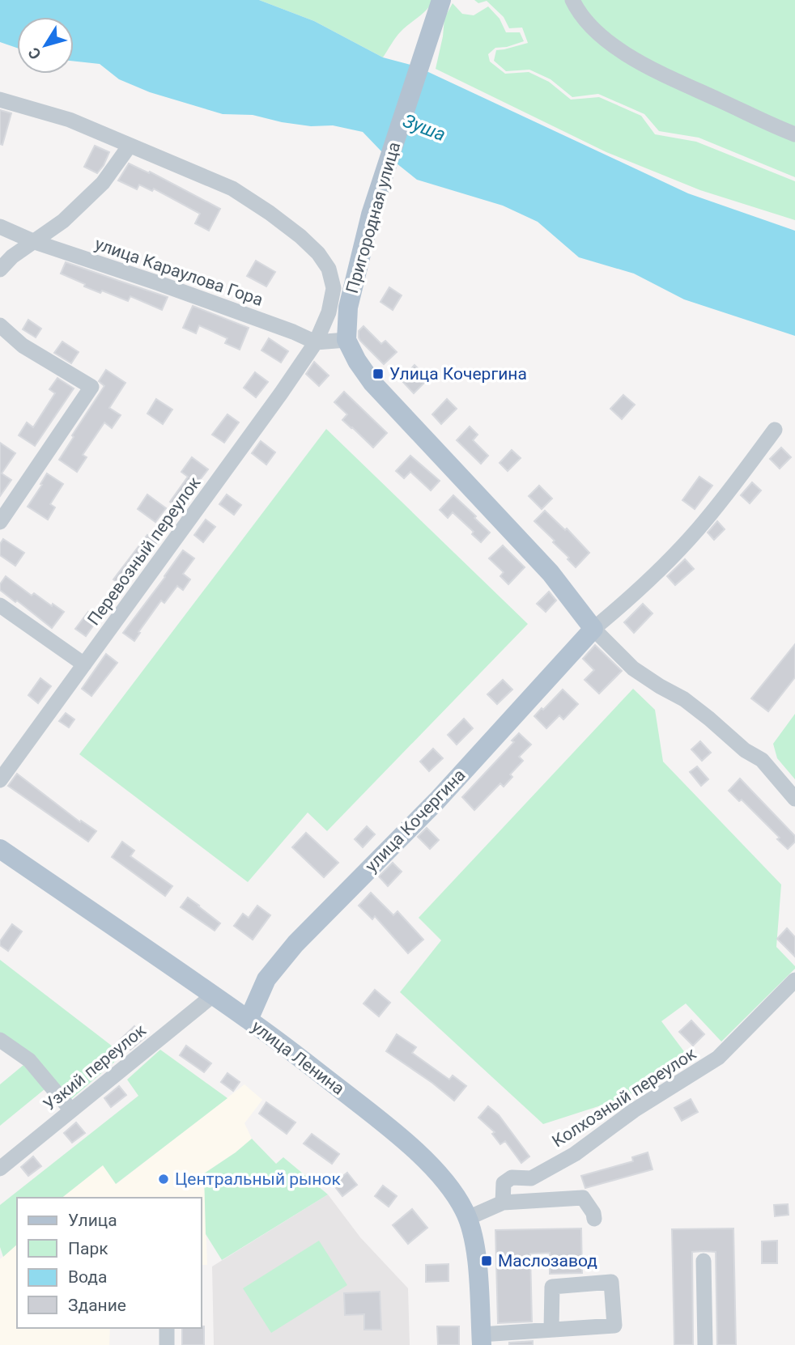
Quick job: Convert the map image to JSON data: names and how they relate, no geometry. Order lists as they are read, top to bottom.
{
  "streets": {
    "main road": ["Пригородная улица", "улица Кочергина", "улица Ленина"],
    "street": [
      "улица Караулова Гора",
      "Перевозный переулок",
      "Узкий переулок",
      "Колхозный переулок"
    ]
  },
  "crossings": [
    ["улица Караулова Гора", "Перевозный переулок"],
    ["улица Кочергина", "улица Ленина"],
    ["улица Ленина", "Узкий переулок"]
  ],
  "water": ["Зуша"],
  "places": {
    "transit": ["Улица Кочергина", "Маслозавод"],
    "other": ["Центральный рынок"]
  },
  "legend": [
    "Улица",
    "Парк",
    "Вода",
    "Здание"
  ],
  "north": "bottom left"
}
